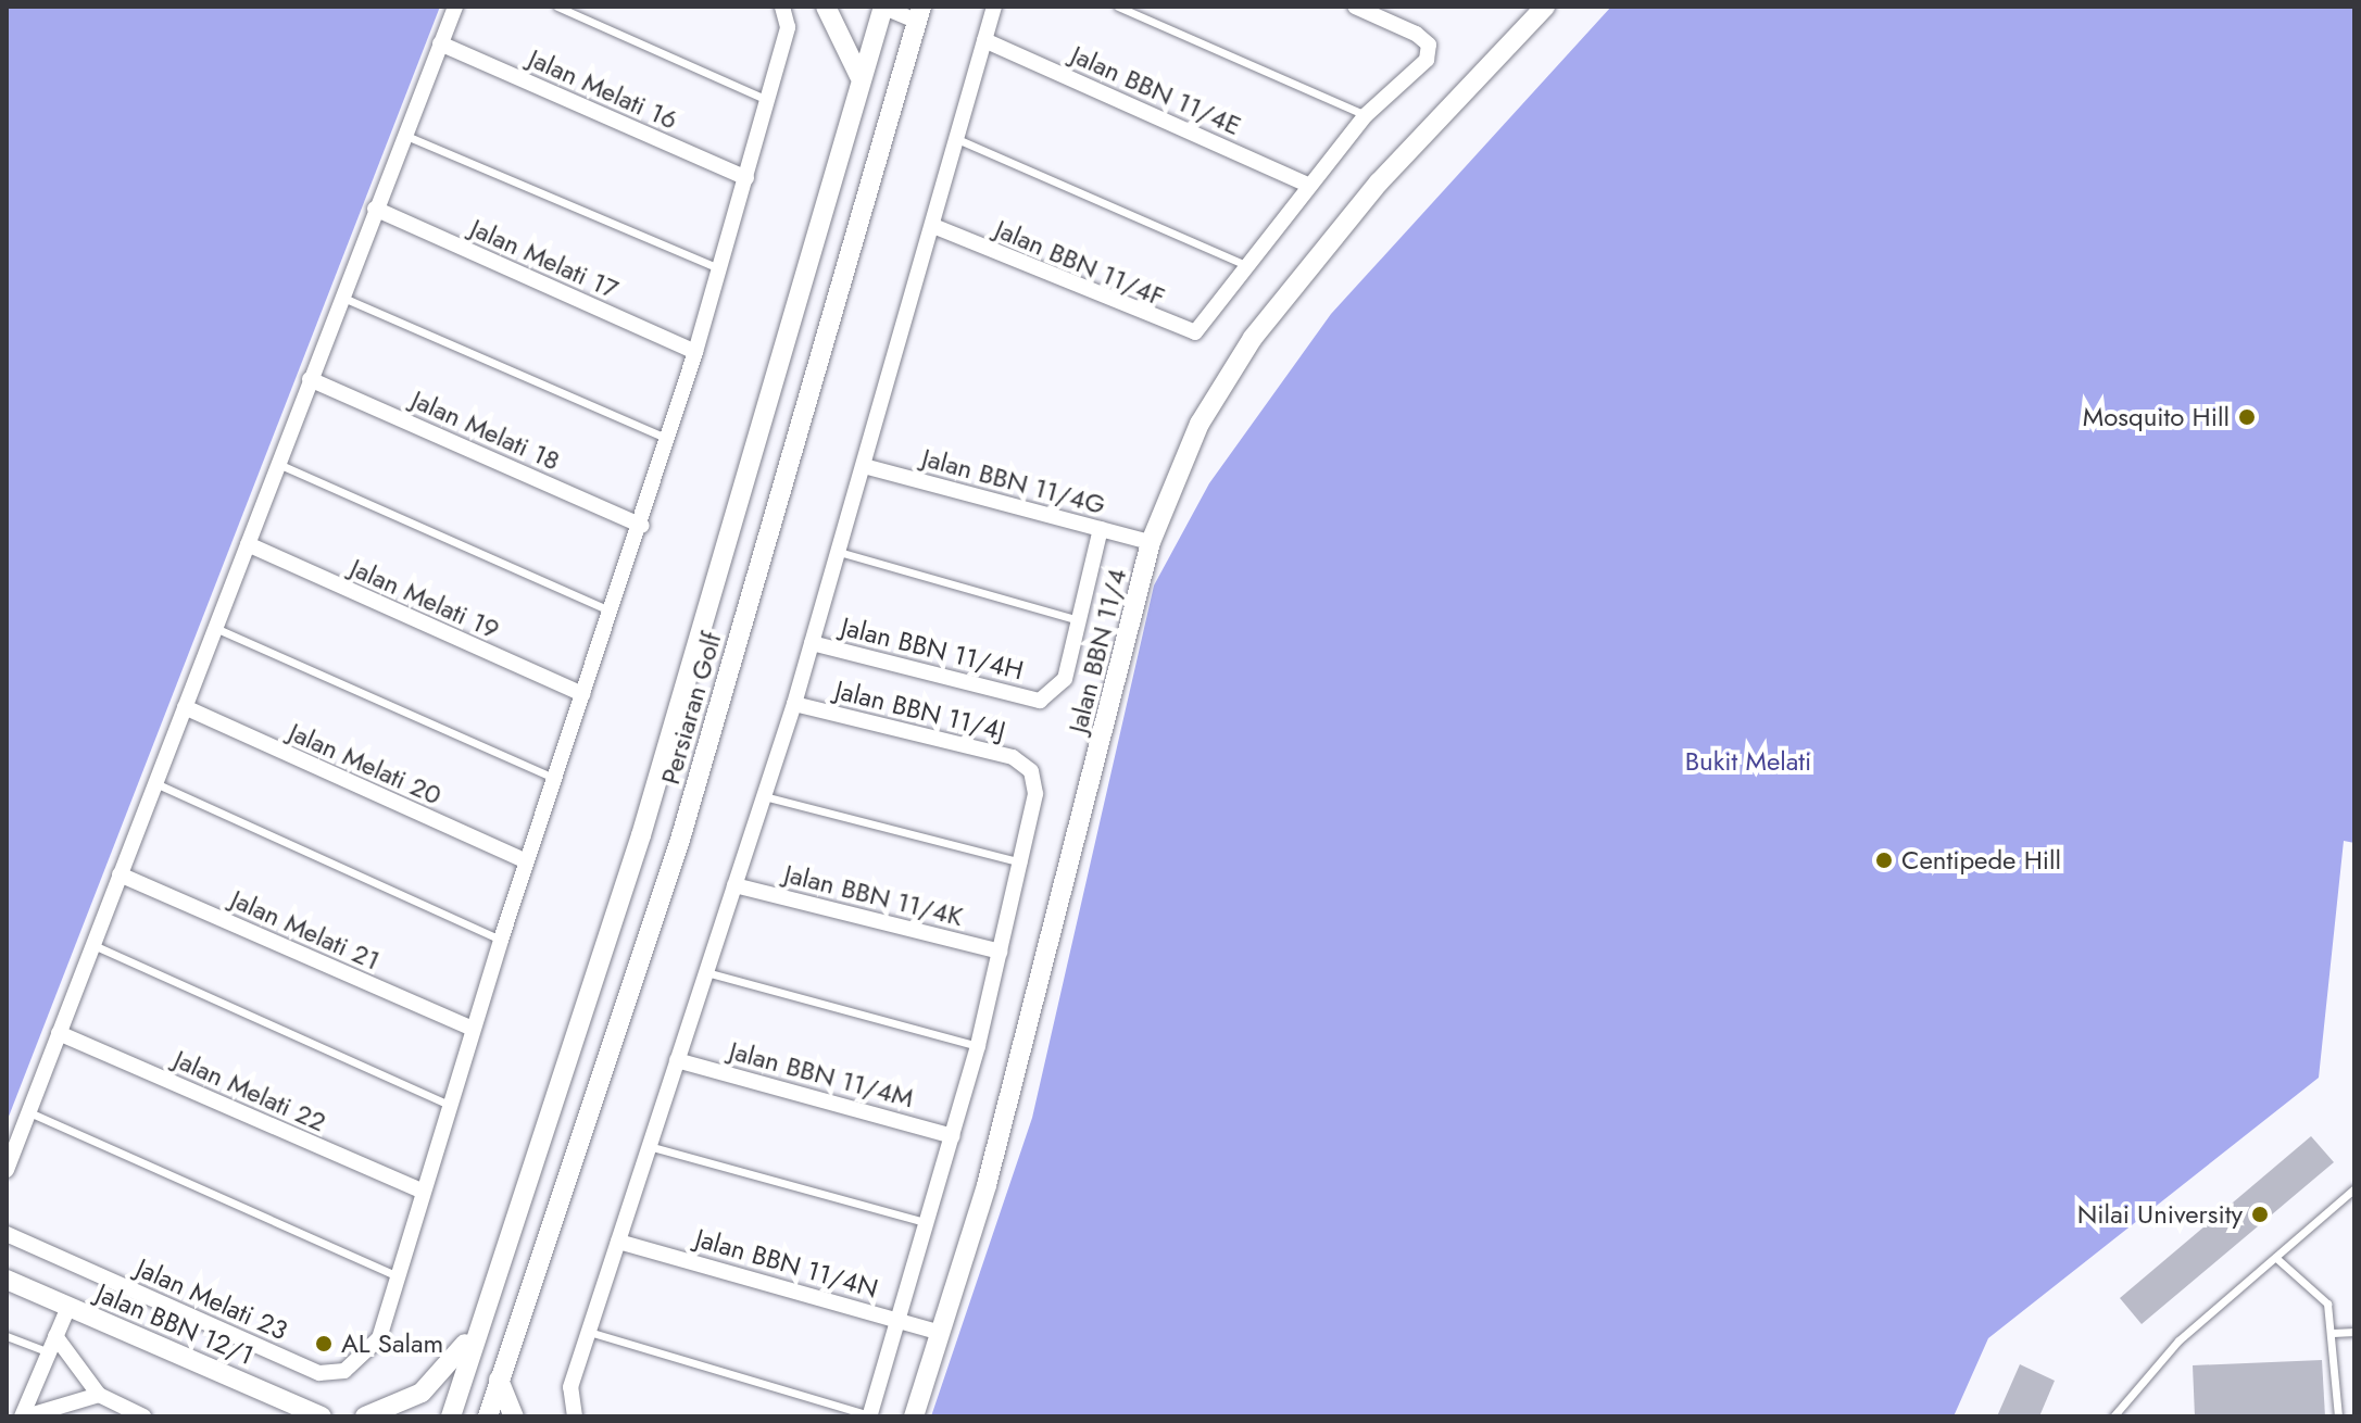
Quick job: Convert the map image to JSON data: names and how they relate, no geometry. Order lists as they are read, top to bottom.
{
  "streets": {
    "street": [
      "Jalan Melati 16",
      "Jalan BBN 11/4E",
      "Jalan Melati 17",
      "Jalan BBN 11/4F",
      "Jalan Melati 18",
      "Jalan BBN 11/4G",
      "Jalan Melati 19",
      "Jalan BBN 11/4H",
      "Jalan BBN 11/4",
      "Persiaran Golf",
      "Jalan BBN 11/4J",
      "Jalan Melati 20",
      "Jalan BBN 11/4K",
      "Jalan Melati 21",
      "Jalan BBN 11/4M",
      "Jalan Melati 22",
      "Jalan BBN 11/4N",
      "Jalan Melati 23",
      "Jalan BBN 12/1"
    ]
  },
  "crossings": [
    ["Jalan Melati 16", "Jalan Melati 23"],
    ["Jalan Melati 17", "Jalan Melati 23"],
    ["Jalan Melati 18", "Jalan Melati 23"],
    ["Jalan BBN 11/4G", "Jalan BBN 11/4"],
    ["Jalan Melati 19", "Jalan Melati 23"],
    ["Jalan BBN 11/4", "Jalan BBN 11/4N"],
    ["Jalan Melati 20", "Jalan Melati 23"],
    ["Jalan Melati 21", "Jalan Melati 23"],
    ["Jalan Melati 22", "Jalan Melati 23"]
  ],
  "parks": ["Bukit Melati"],
  "places": [
    "Mosquito Hill",
    "Centipede Hill",
    "Nilai University",
    "AL Salam"
  ]
}
